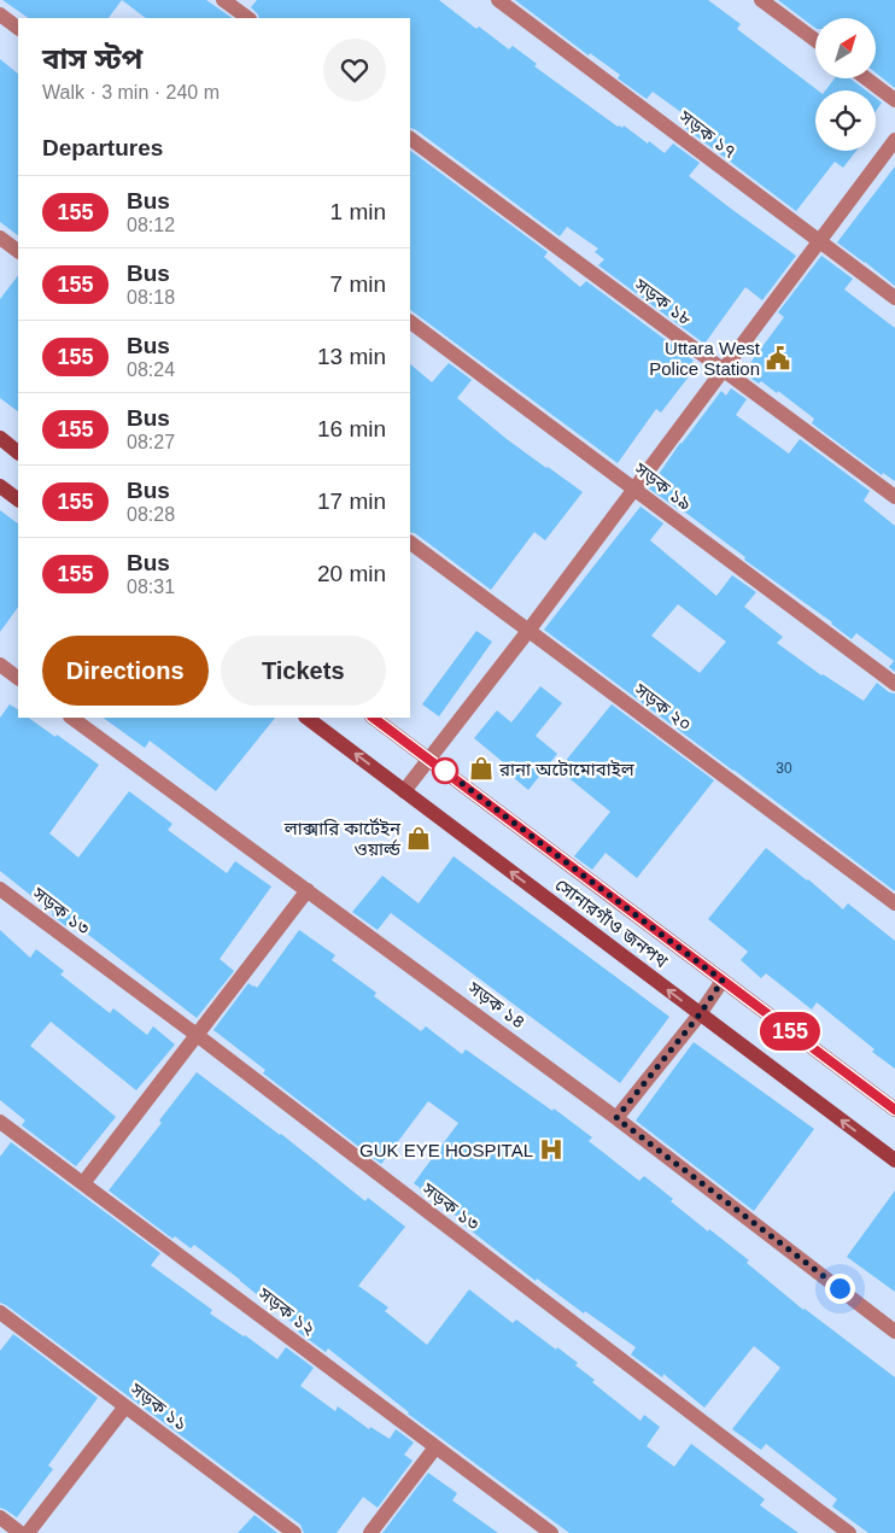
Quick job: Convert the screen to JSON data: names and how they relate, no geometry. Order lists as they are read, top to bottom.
{
  "streets": {
    "main road": ["সোনারগাঁও জনপথ"],
    "street": [
      "সড়ক ১৭",
      "সড়ক ১৮",
      "সড়ক ১৯",
      "সড়ক ২০",
      "সড়ক ১৩",
      "সড়ক ১৪",
      "সড়ক ১২",
      "সড়ক ১১"
    ]
  },
  "places": {
    "public building": ["Uttara West Police Station"],
    "shop": ["রানা অটোমোবাইল", "লাক্সারি কার্টেইন ওয়ার্ল্ড"],
    "hospital": ["GUK EYE HOSPITAL"]
  },
  "lines": ["bus line 155"],
  "house_numbers": ["30"],
  "north": "top right",
  "page": {
    "on_map": "155",
    "heading": [
      ["বাস স্টপ", "Walk · 3 min · 240 m"],
      "Departures"
    ],
    "list": [
      {
        "mark": "155",
        "name": "Bus",
        "note": "08:12",
        "value": "1 min"
      },
      {
        "mark": "155",
        "name": "Bus",
        "note": "08:18",
        "value": "7 min"
      },
      {
        "mark": "155",
        "name": "Bus",
        "note": "08:24",
        "value": "13 min"
      },
      {
        "mark": "155",
        "name": "Bus",
        "note": "08:27",
        "value": "16 min"
      },
      {
        "mark": "155",
        "name": "Bus",
        "note": "08:28",
        "value": "17 min"
      },
      {
        "mark": "155",
        "name": "Bus",
        "note": "08:31",
        "value": "20 min"
      }
    ],
    "buttons": ["Directions", "Tickets"]
  }
}
